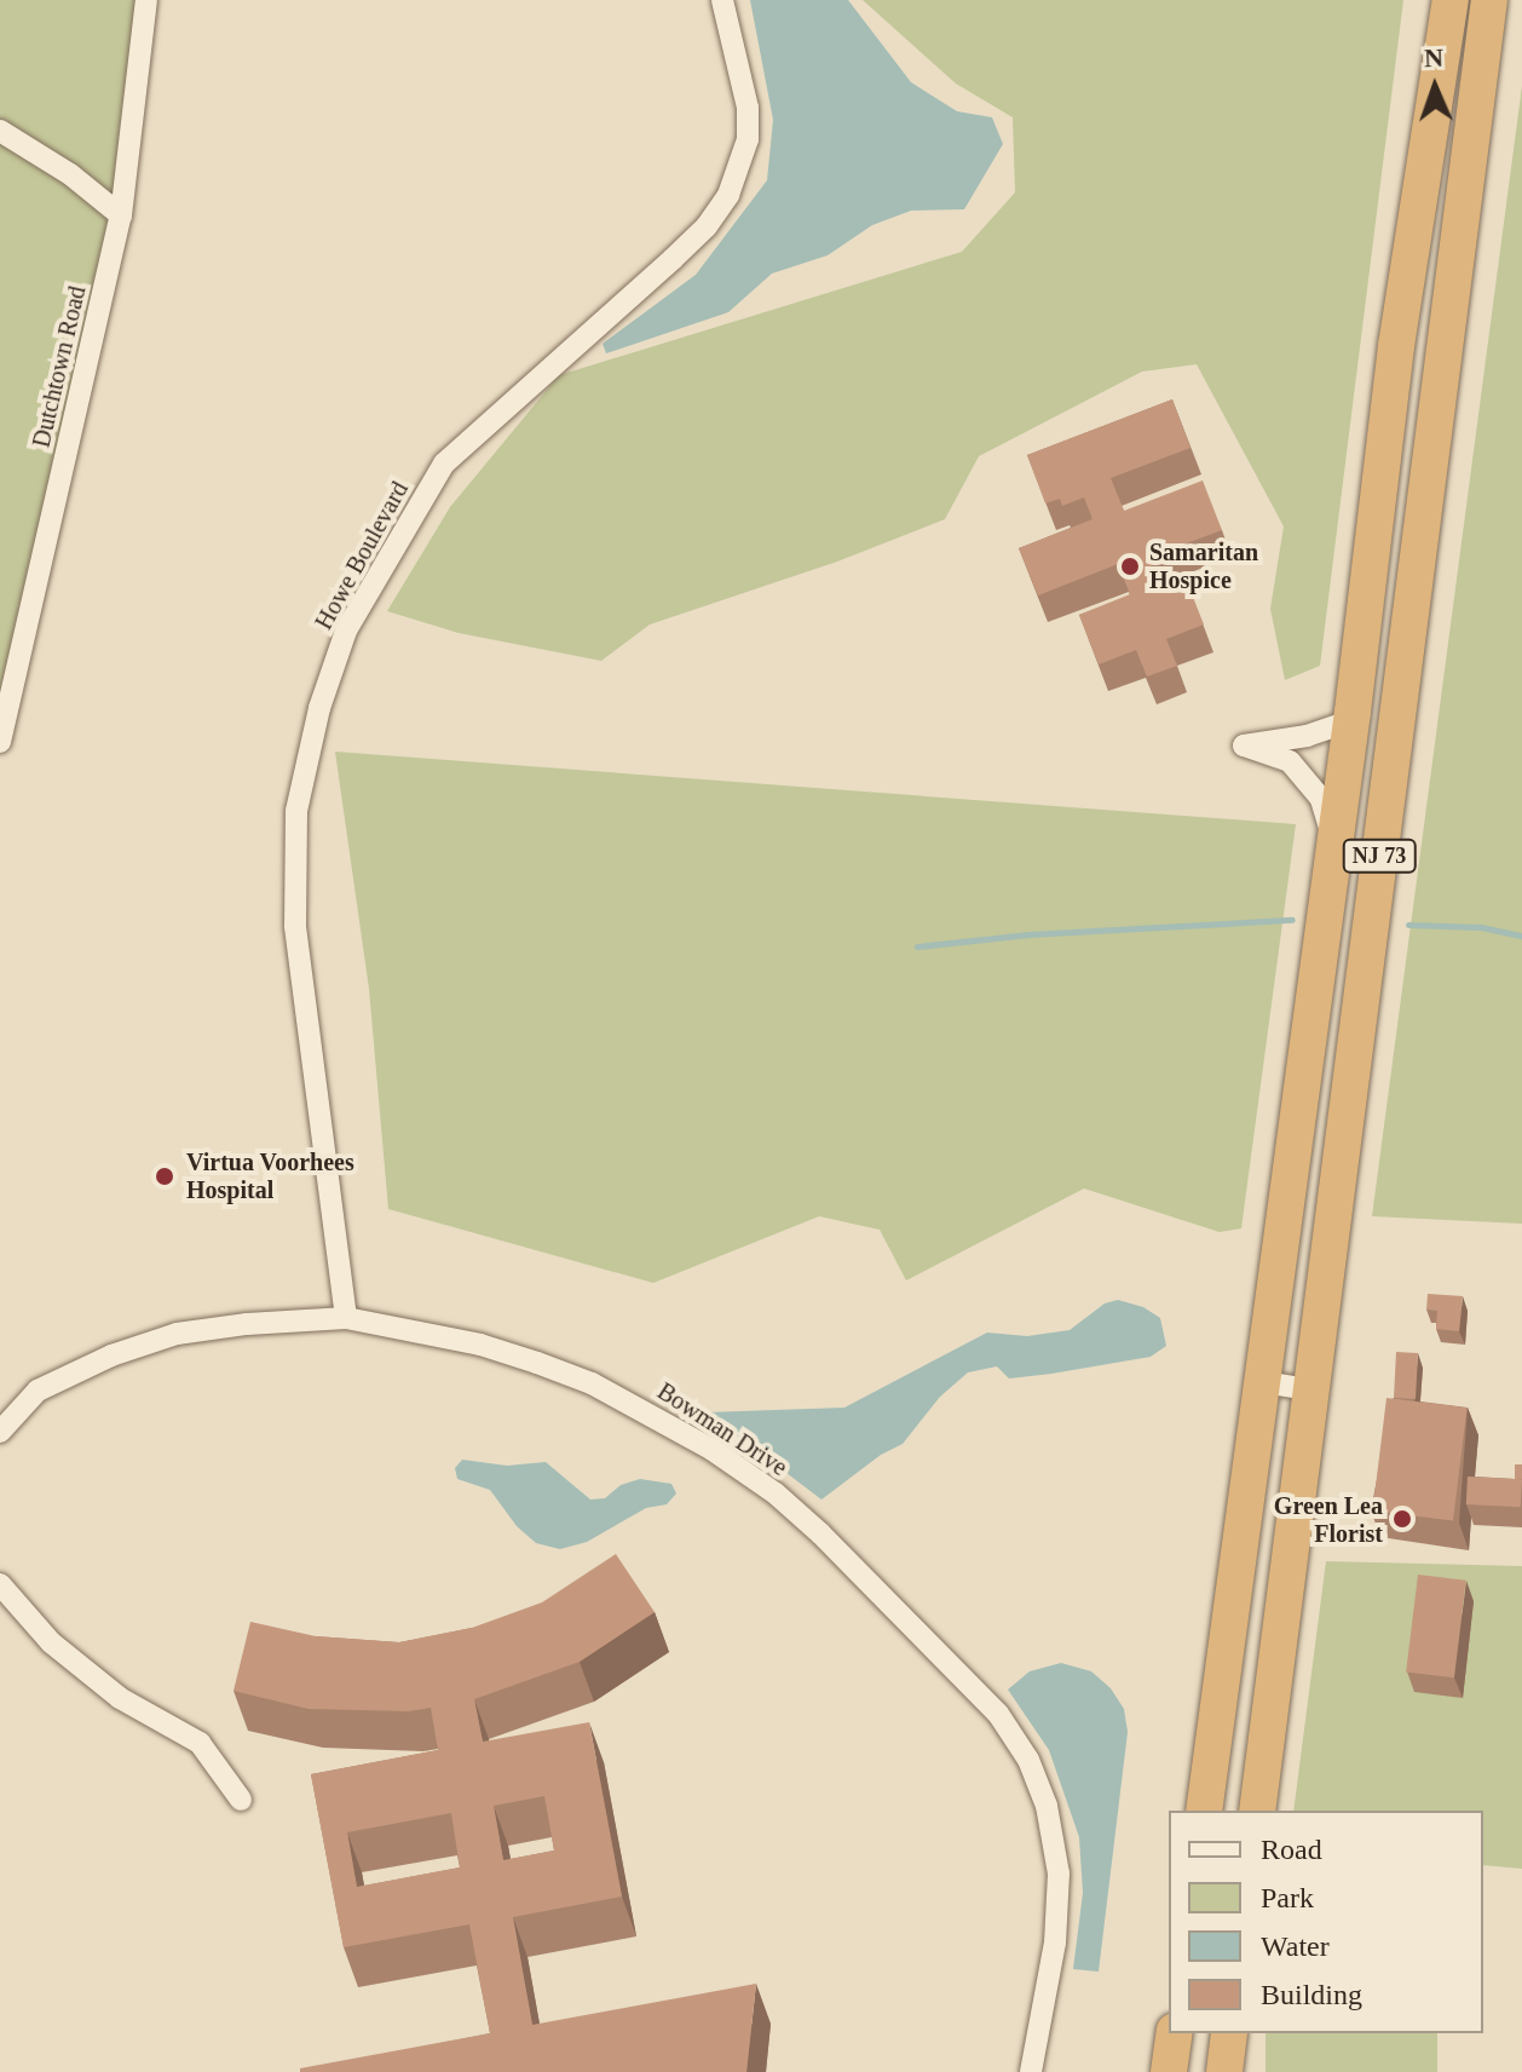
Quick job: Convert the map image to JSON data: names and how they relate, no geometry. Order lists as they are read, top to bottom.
{
  "streets": {
    "highway": ["NJ 73"],
    "street": ["Dutchtown Road", "Howe Boulevard", "Bowman Drive"]
  },
  "crossings": [
    ["Howe Boulevard", "Bowman Drive"]
  ],
  "places": ["Samaritan Hospice", "Virtua Voorhees Hospital", "Green Lea Florist"],
  "legend": [
    "Road",
    "Park",
    "Water",
    "Building"
  ],
  "north": "top"
}
